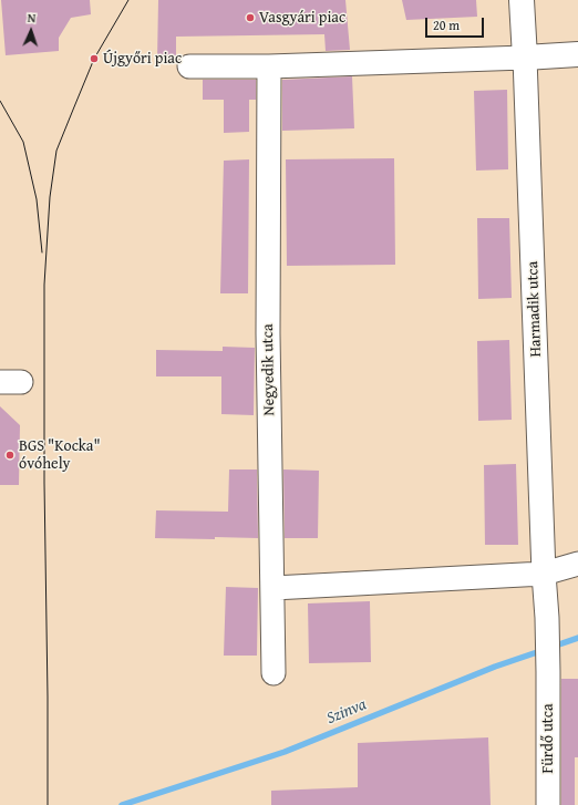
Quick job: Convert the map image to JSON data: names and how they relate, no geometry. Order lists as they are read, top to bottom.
{
  "streets": {
    "street": ["Harmadik utca", "Negyedik utca", "Fürdő utca"]
  },
  "crossings": [
    ["Harmadik utca", "Fürdő utca"]
  ],
  "water": ["Szinva"],
  "places": ["Vasgyári piac", "Újgyőri piac", "BGS \"Kocka\" óvóhely"],
  "scale_bar": "20 m",
  "north": "top"
}
